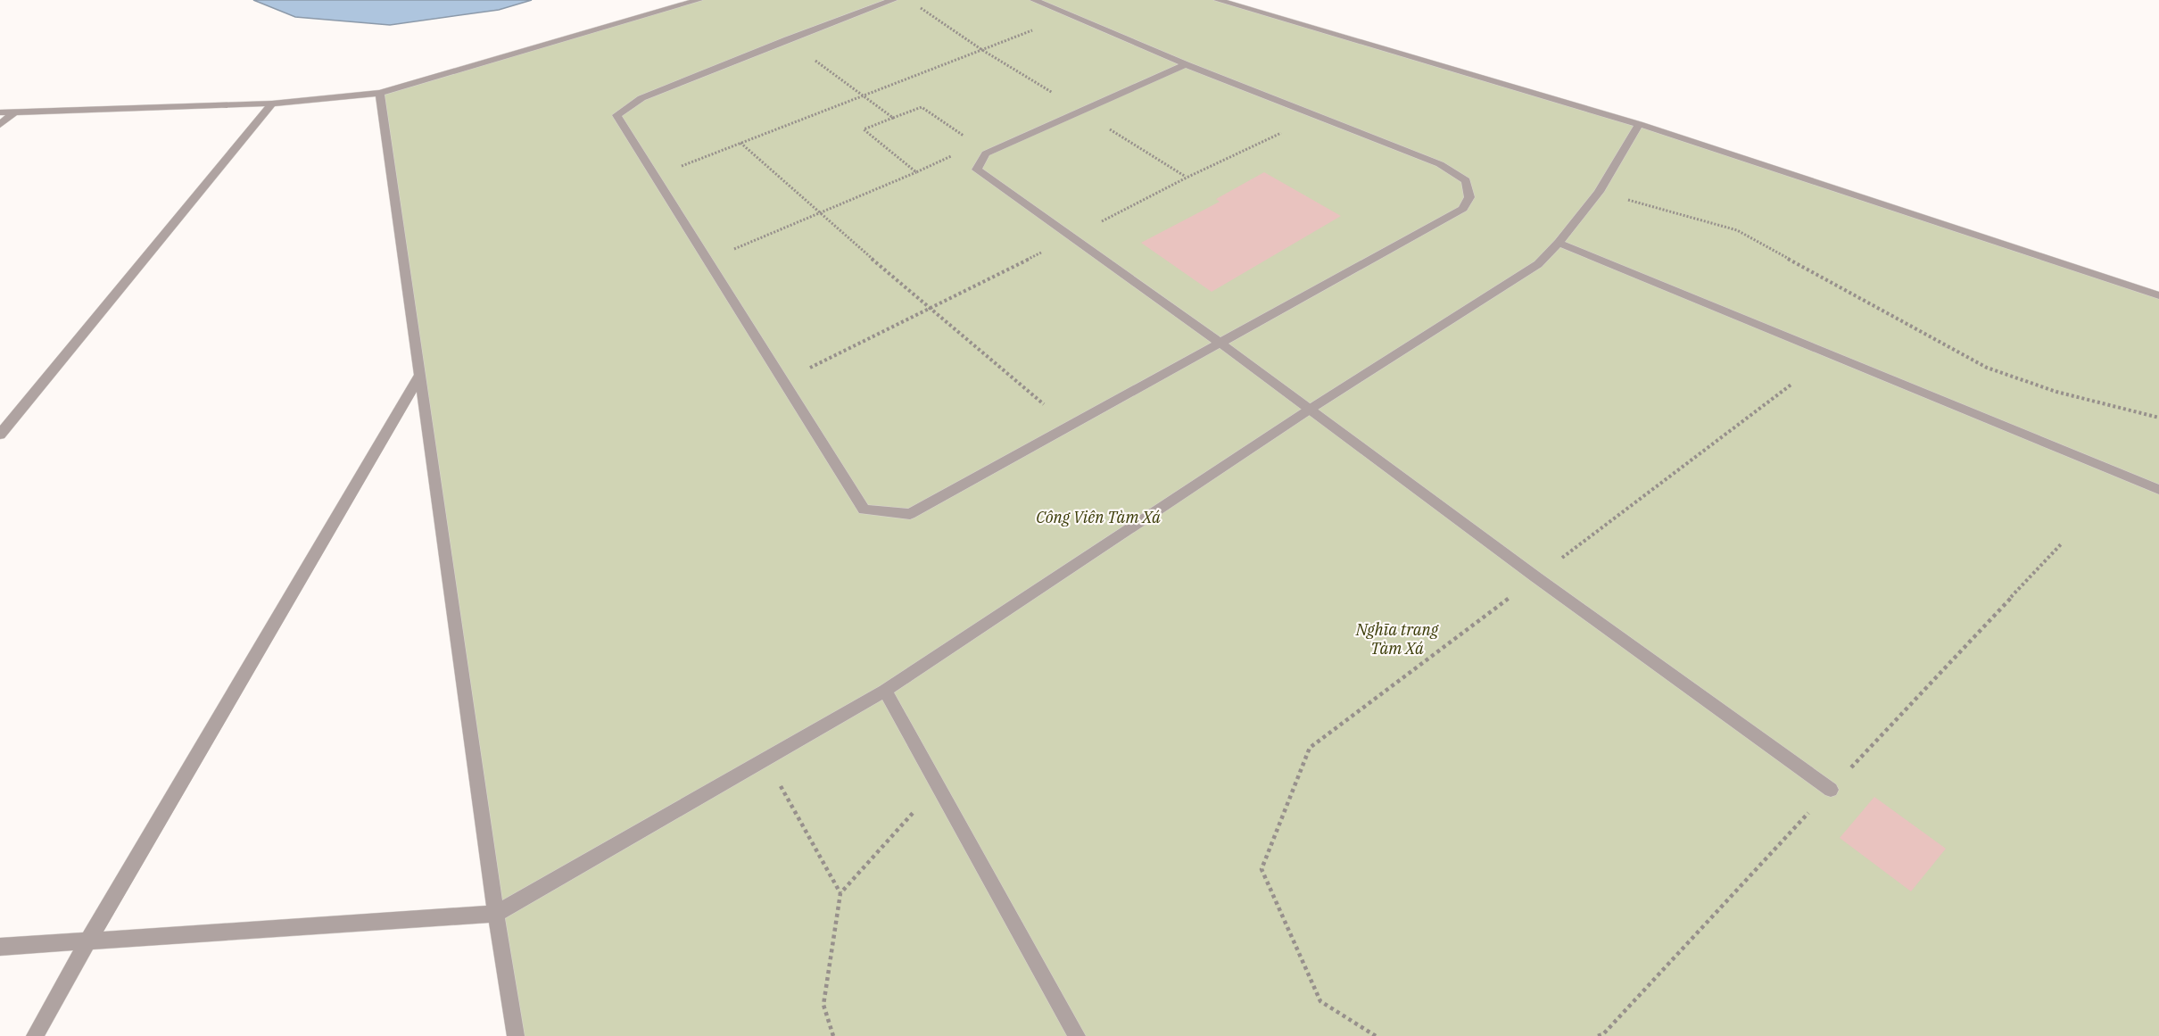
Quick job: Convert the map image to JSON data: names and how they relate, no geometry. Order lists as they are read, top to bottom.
{
  "parks": ["Công Viên Tàm Xá", "Nghĩa trang Tàm Xá"]
}
